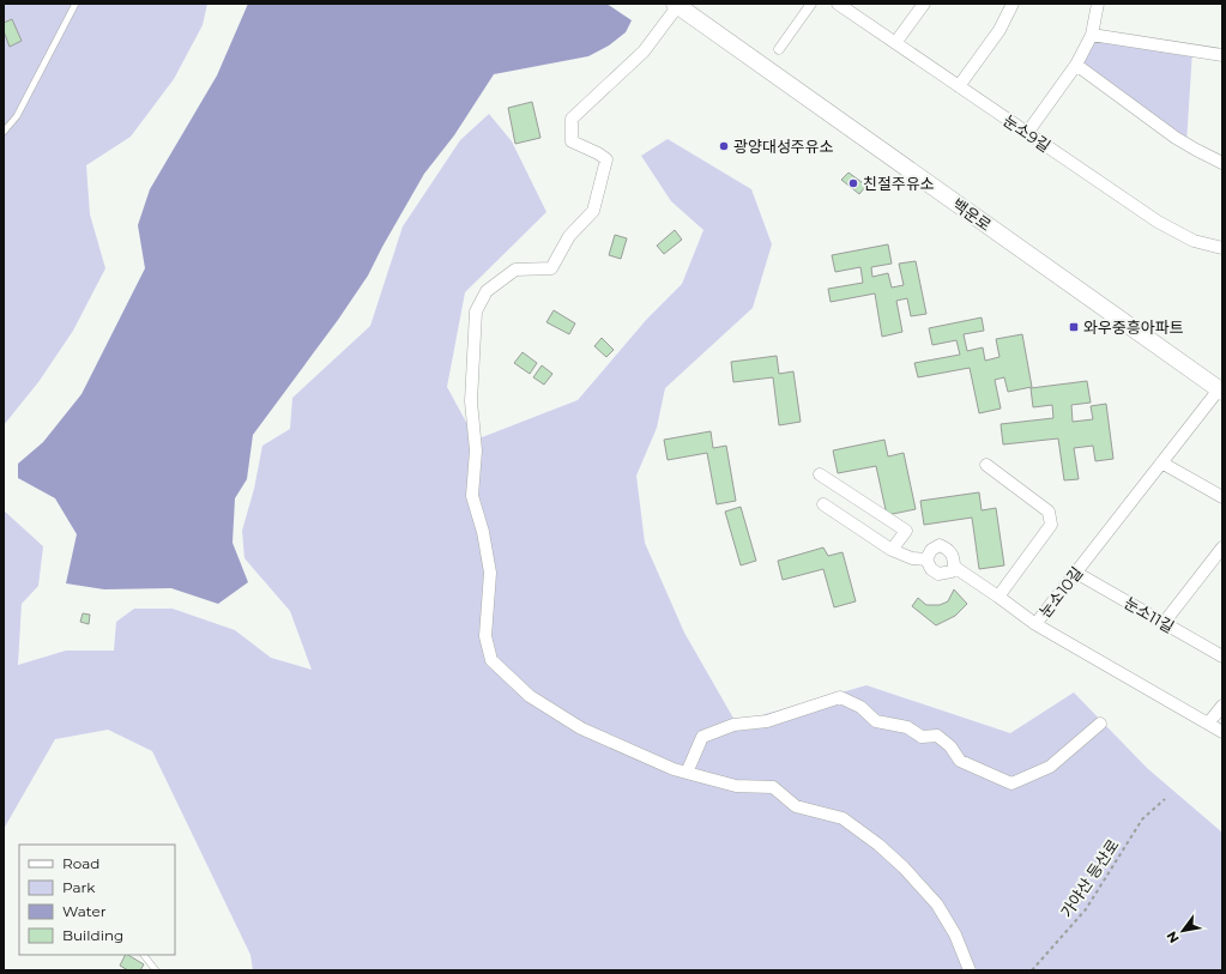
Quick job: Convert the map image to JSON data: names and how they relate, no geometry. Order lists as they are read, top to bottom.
{
  "streets": {
    "main road": ["백운로"],
    "street": ["눈소9길", "눈소10길", "눈소11길"],
    "path": ["가야산 등산로"]
  },
  "crossings": [
    ["백운로", "눈소10길"],
    ["눈소10길", "눈소11길"]
  ],
  "places": {
    "other": ["광양대성주유소", "친절주유소"],
    "transit": ["와우중흥아파트"]
  },
  "legend": [
    "Road",
    "Park",
    "Water",
    "Building"
  ],
  "north": "bottom left"
}
